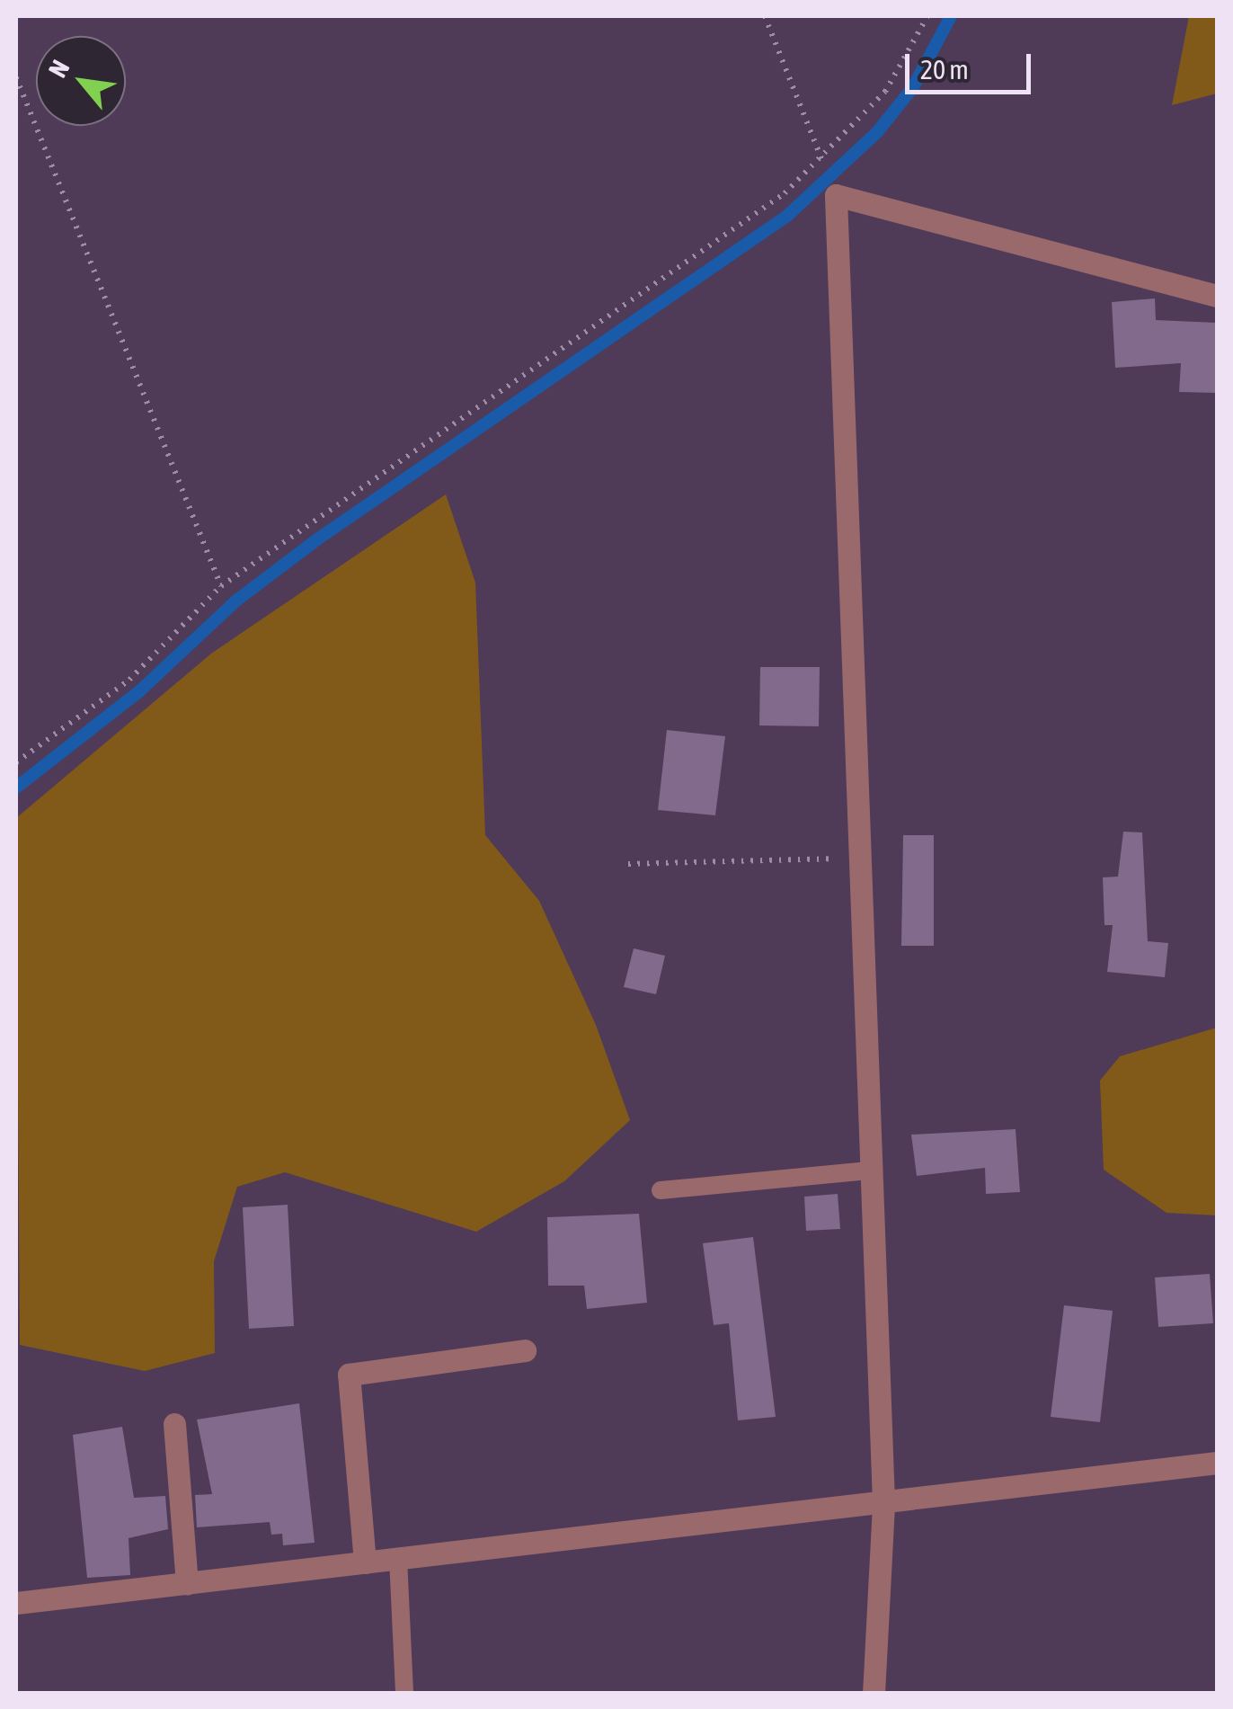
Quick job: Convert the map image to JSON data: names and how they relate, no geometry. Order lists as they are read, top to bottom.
{
  "scale_bar": "20 m",
  "north": "top left"
}
